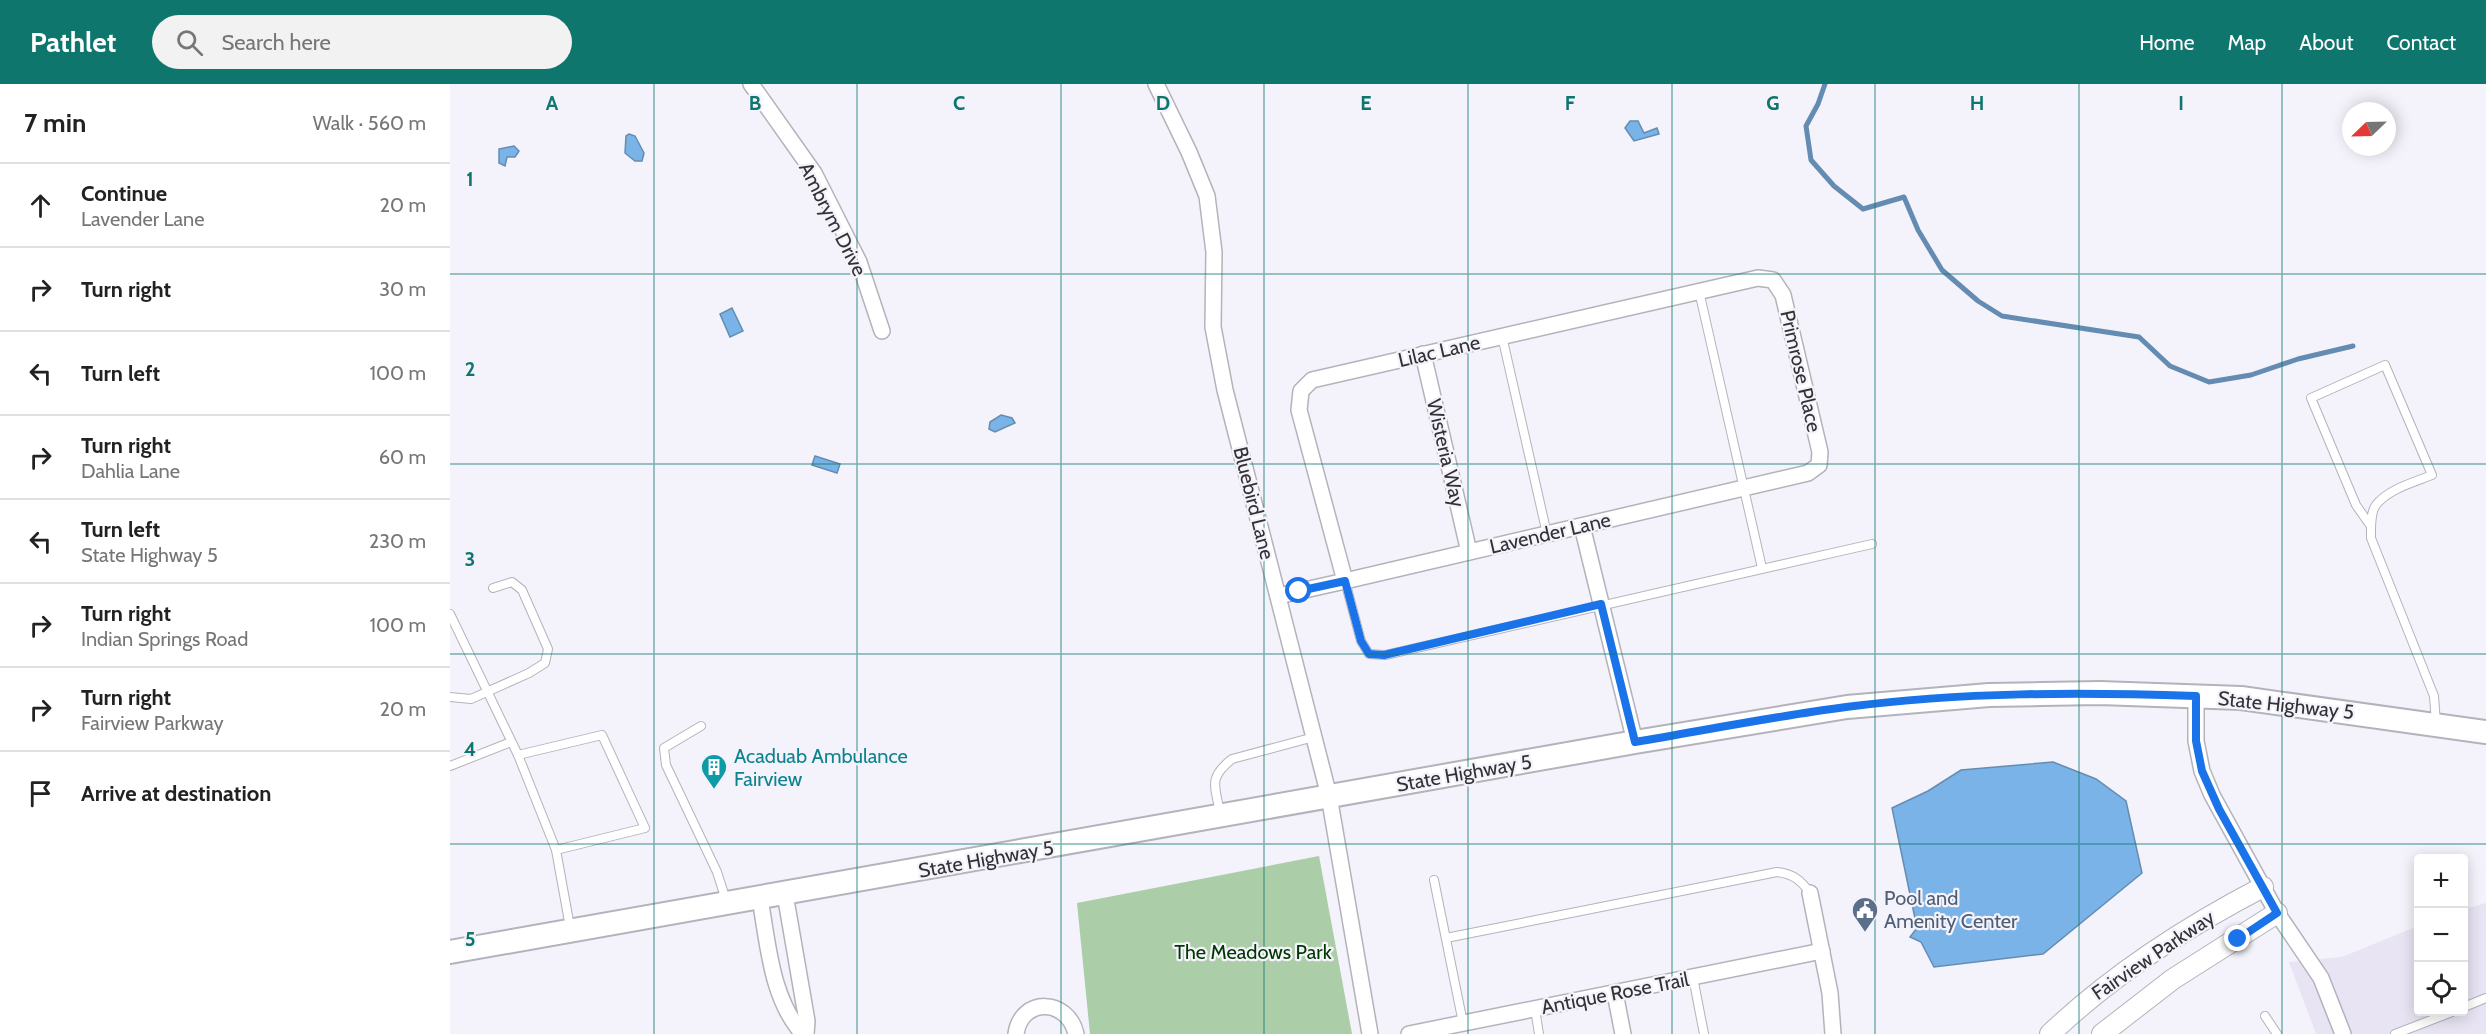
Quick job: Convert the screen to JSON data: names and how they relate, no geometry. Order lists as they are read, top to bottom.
{
  "streets": {
    "main road": ["State Highway 5"],
    "street": [
      "Ambrym Drive",
      "Lilac Lane",
      "Primrose Place",
      "Wisteria Way",
      "Bluebird Lane",
      "Lavender Lane",
      "Fairview Parkway",
      "Antique Rose Trail"
    ]
  },
  "crossings": [
    ["Lilac Lane", "Primrose Place"],
    ["Lilac Lane", "Wisteria Way"],
    ["Lilac Lane", "Lavender Lane"],
    ["Primrose Place", "Lavender Lane"],
    ["Wisteria Way", "Lavender Lane"],
    ["Bluebird Lane", "Lavender Lane"],
    ["Bluebird Lane", "State Highway 5"]
  ],
  "parks": ["The Meadows Park"],
  "places": {
    "building": ["Acaduab Ambulance Fairview"],
    "public building": ["Pool and Amenity Center"]
  },
  "north": "bottom left",
  "page": {
    "header": "Pathlet",
    "search": "Search here",
    "nav": [
      "Home",
      "Map",
      "About",
      "Contact"
    ],
    "heading": ["7 min", "Walk · 560 m"],
    "list": [
      ["Continue", "Lavender Lane", "20 m"],
      ["Turn right", "30 m"],
      ["Turn left", "100 m"],
      ["Turn right", "Dahlia Lane", "60 m"],
      ["Turn left", "State Highway 5", "230 m"],
      ["Turn right", "Indian Springs Road", "100 m"],
      ["Turn right", "Fairview Parkway", "20 m"],
      "Arrive at destination"
    ],
    "map_buttons": ["+", "−"]
  },
  "grid": {
    "columns": [
      "A",
      "B",
      "C",
      "D",
      "E",
      "F",
      "G",
      "H",
      "I"
    ],
    "rows": [
      "1",
      "2",
      "3",
      "4",
      "5"
    ]
  }
}
